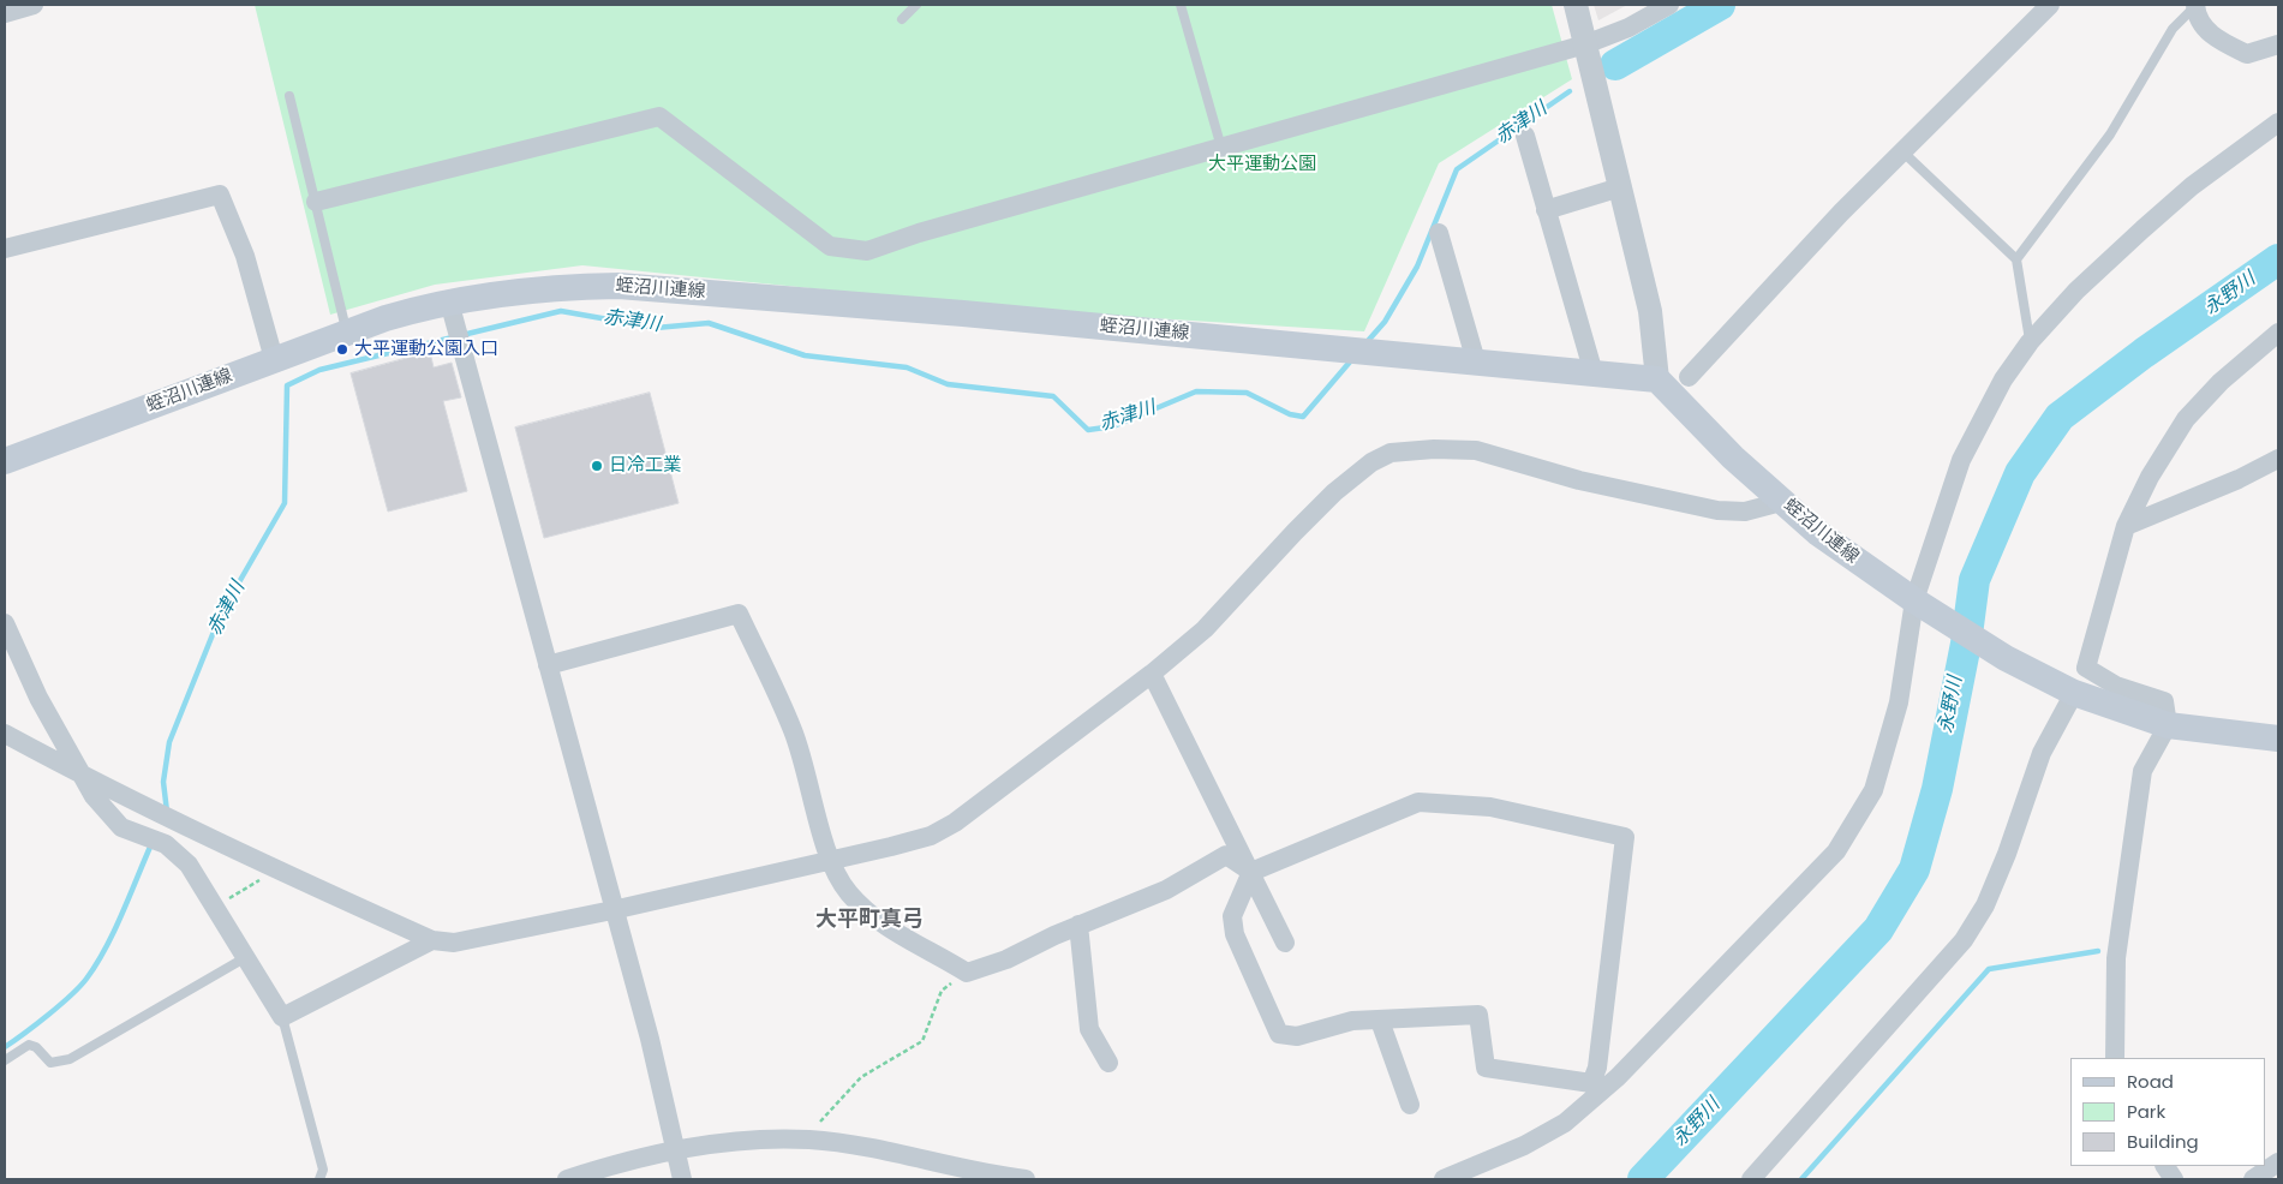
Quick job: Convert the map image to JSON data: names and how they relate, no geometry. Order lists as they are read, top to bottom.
{
  "streets": {
    "main road": ["蛭沼川連線"]
  },
  "districts": ["大平町真弓"],
  "water": ["赤津川", "永野川"],
  "parks": ["大平運動公園"],
  "places": ["大平運動公園入口", "日冷工業"],
  "legend": ["Road", "Park", "Building"]
}
